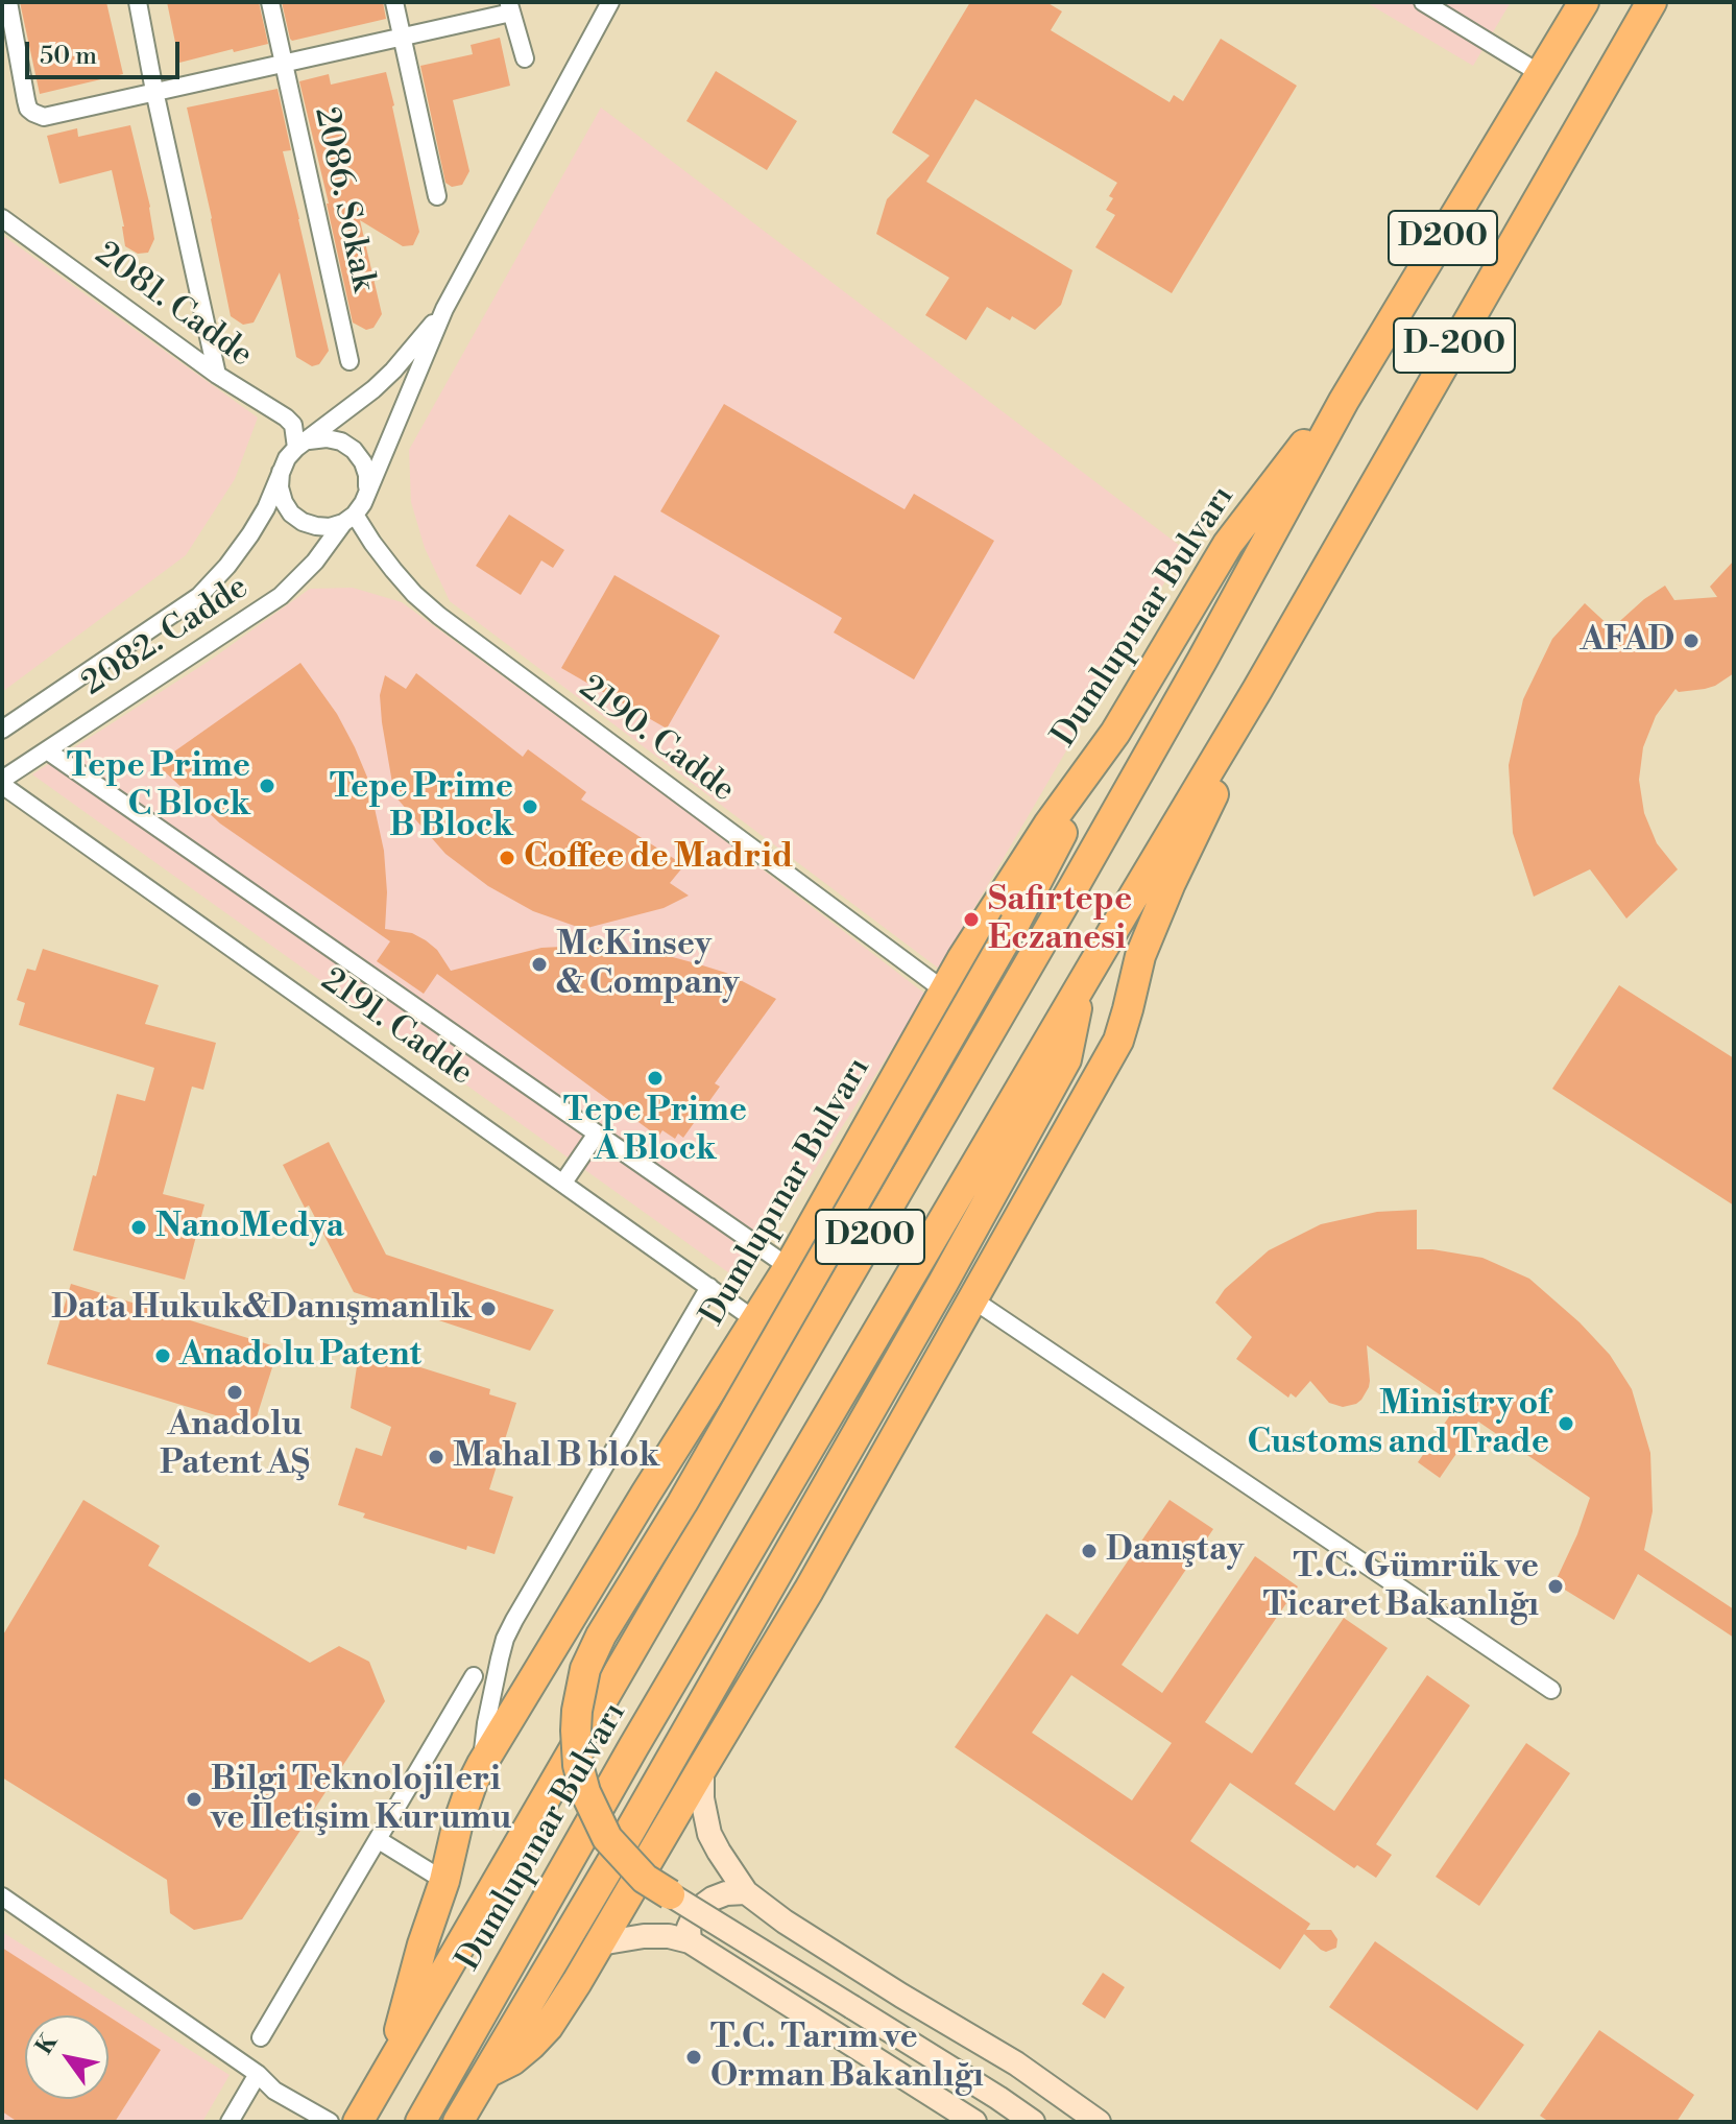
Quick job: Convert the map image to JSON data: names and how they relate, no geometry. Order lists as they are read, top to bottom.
{
  "streets": {
    "highway": ["D200", "D-200", "Dumlupınar Bulvarı"],
    "street": [
      "2086. Sokak",
      "2081. Cadde",
      "2082. Cadde",
      "2190. Cadde",
      "2191. Cadde"
    ]
  },
  "crossings": [
    ["2081. Cadde", "2082. Cadde"],
    ["2081. Cadde", "2190. Cadde"],
    ["Dumlupınar Bulvarı", "2190. Cadde"],
    ["Dumlupınar Bulvarı", "2191. Cadde"],
    ["2082. Cadde", "2190. Cadde"],
    ["2082. Cadde", "2191. Cadde"]
  ],
  "places": [
    "AFAD",
    "Tepe Prime C Block",
    "Tepe Prime B Block",
    "Coffee de Madrid",
    "Safirtepe Eczanesi",
    "McKinsey & Company",
    "Tepe Prime A Block",
    "NanoMedya",
    "Data Hukuk&Danışmanlık",
    "Anadolu Patent",
    "Anadolu Patent AŞ",
    "Ministry of Customs and Trade",
    "Mahal B blok",
    "Danıştay",
    "T.C. Gümrük ve Ticaret Bakanlığı",
    "Bilgi Teknolojileri ve İletişim Kurumu",
    "T.C. Tarım ve Orman Bakanlığı"
  ],
  "scale_bar": "50 m",
  "north": "top left"
}
